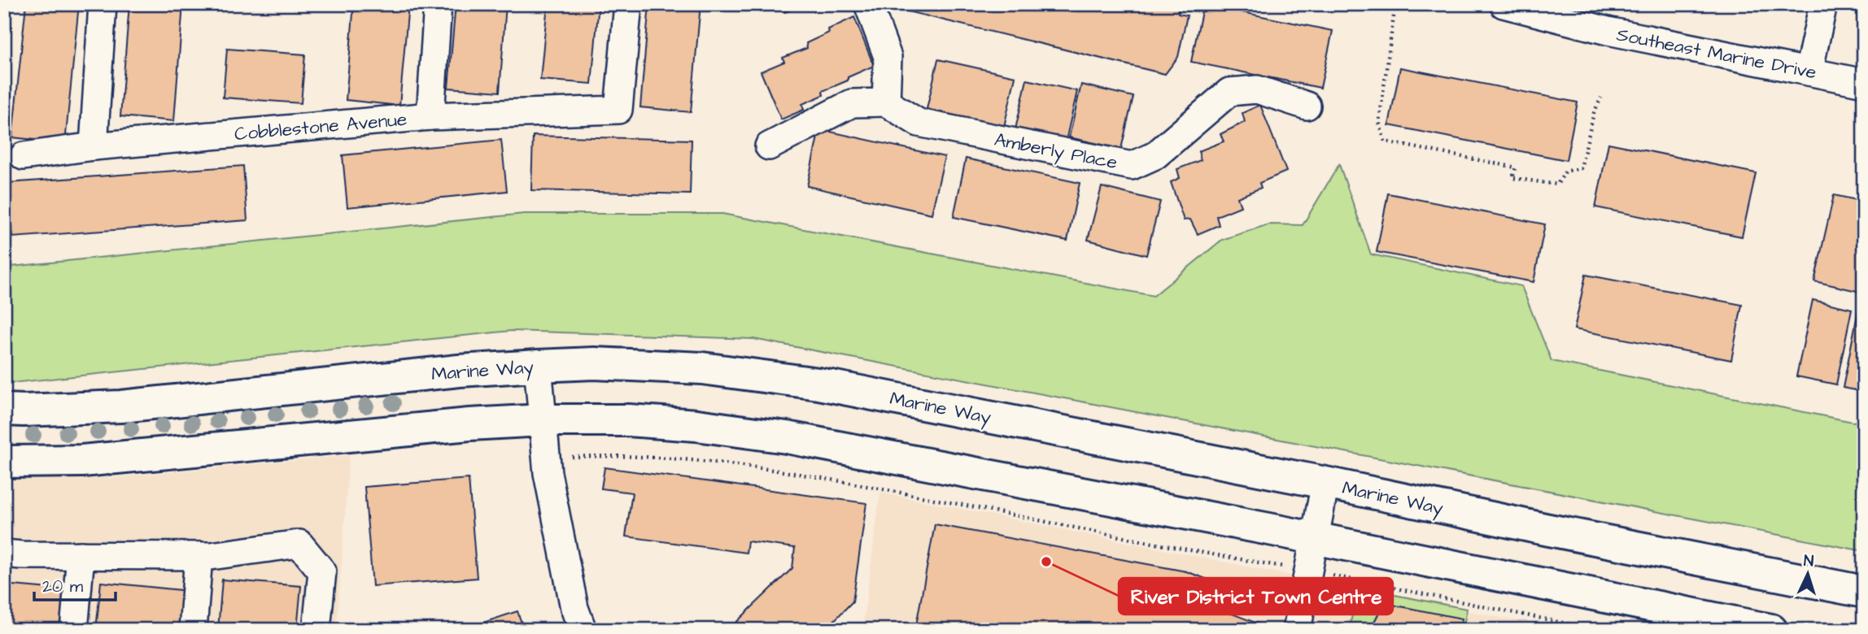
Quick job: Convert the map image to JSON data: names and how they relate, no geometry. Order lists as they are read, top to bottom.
{
  "streets": {
    "main road": ["Marine Way"],
    "street": ["Southeast Marine Drive", "Cobblestone Avenue", "Amberly Place"]
  },
  "places": ["River District Town Centre"],
  "scale_bar": "20 m",
  "north": "top"
}
